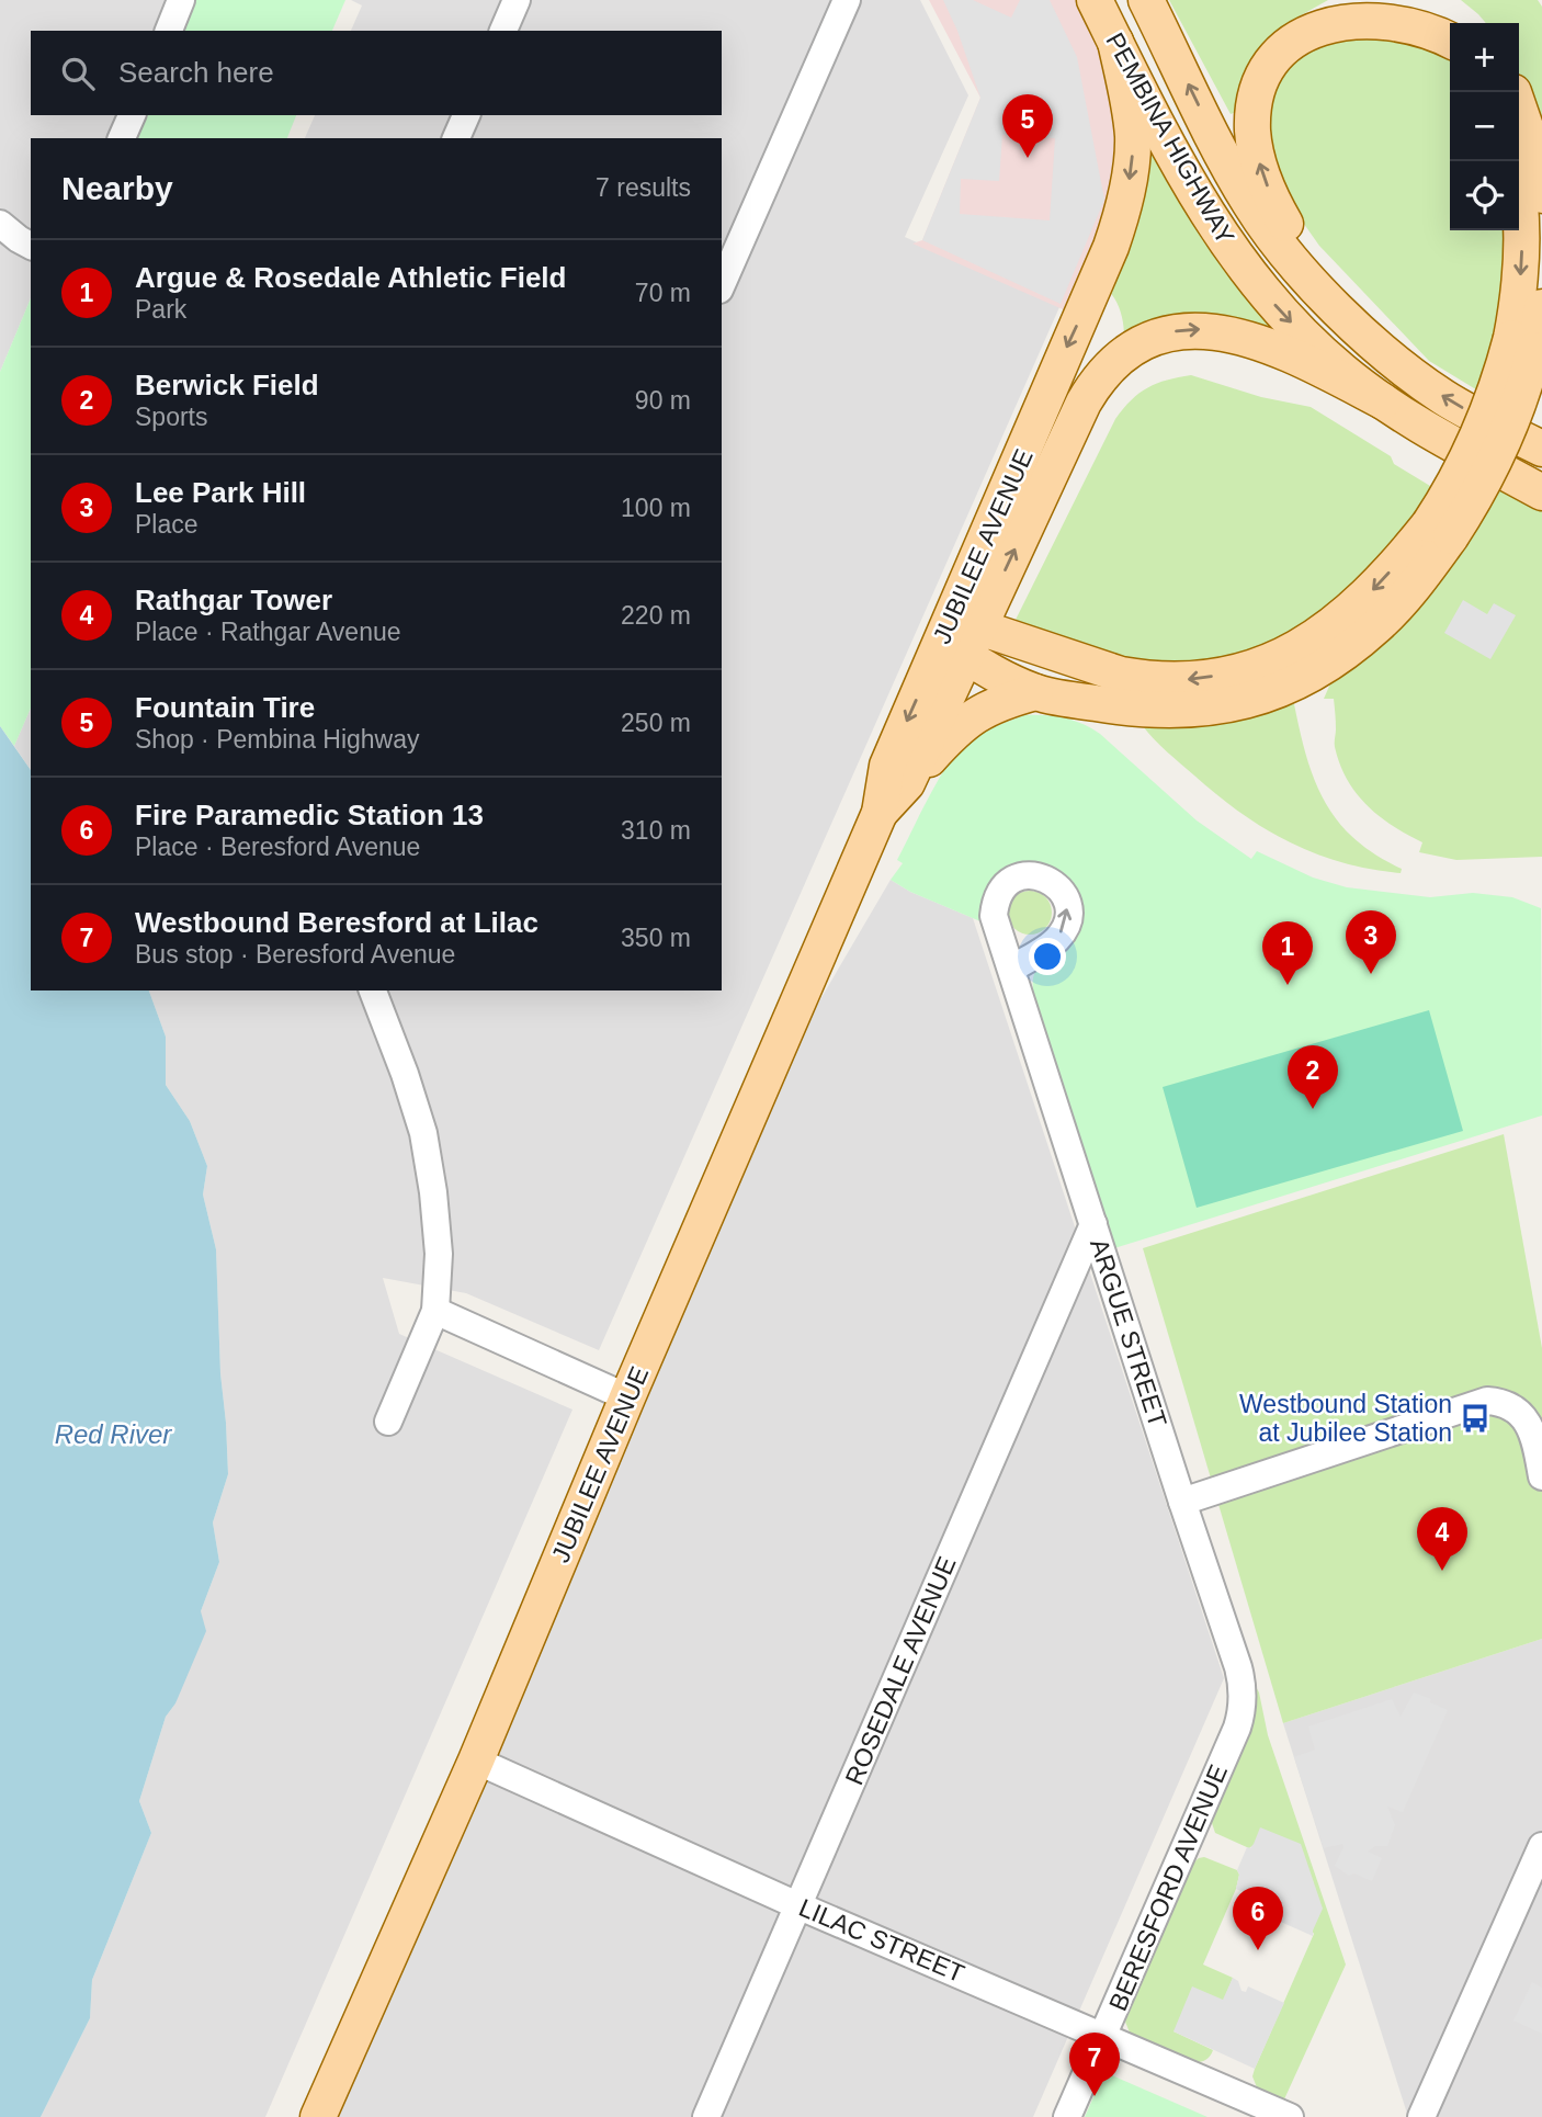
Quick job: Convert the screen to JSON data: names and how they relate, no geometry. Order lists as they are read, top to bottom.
{
  "streets": {
    "main road": ["PEMBINA HIGHWAY", "JUBILEE AVENUE"],
    "street": [
      "ARGUE STREET",
      "ROSEDALE AVENUE",
      "BERESFORD AVENUE",
      "LILAC STREET"
    ]
  },
  "crossings": [
    ["PEMBINA HIGHWAY", "JUBILEE AVENUE"],
    ["JUBILEE AVENUE", "LILAC STREET"],
    ["ARGUE STREET", "ROSEDALE AVENUE"],
    ["ARGUE STREET", "BERESFORD AVENUE"],
    ["ROSEDALE AVENUE", "LILAC STREET"],
    ["BERESFORD AVENUE", "LILAC STREET"]
  ],
  "water": ["Red River"],
  "places": {
    "bus stop": ["Westbound Station at Jubilee Station"]
  },
  "page": {
    "map_buttons": ["+", "−"],
    "search": "Search here",
    "pins": [
      "5",
      "3",
      "1",
      "2",
      "4",
      "6",
      "7"
    ],
    "heading": ["Nearby", "7 results"],
    "list": [
      {
        "mark": "1",
        "name": "Argue & Rosedale Athletic Field",
        "note": "Park",
        "value": "70 m"
      },
      {
        "mark": "2",
        "name": "Berwick Field",
        "note": "Sports",
        "value": "90 m"
      },
      {
        "mark": "3",
        "name": "Lee Park Hill",
        "note": "Place",
        "value": "100 m"
      },
      {
        "mark": "4",
        "name": "Rathgar Tower",
        "note": "Place · Rathgar Avenue",
        "value": "220 m"
      },
      {
        "mark": "5",
        "name": "Fountain Tire",
        "note": "Shop · Pembina Highway",
        "value": "250 m"
      },
      {
        "mark": "6",
        "name": "Fire Paramedic Station 13",
        "note": "Place · Beresford Avenue",
        "value": "310 m"
      },
      {
        "mark": "7",
        "name": "Westbound Beresford at Lilac",
        "note": "Bus stop · Beresford Avenue",
        "value": "350 m"
      }
    ]
  }
}
